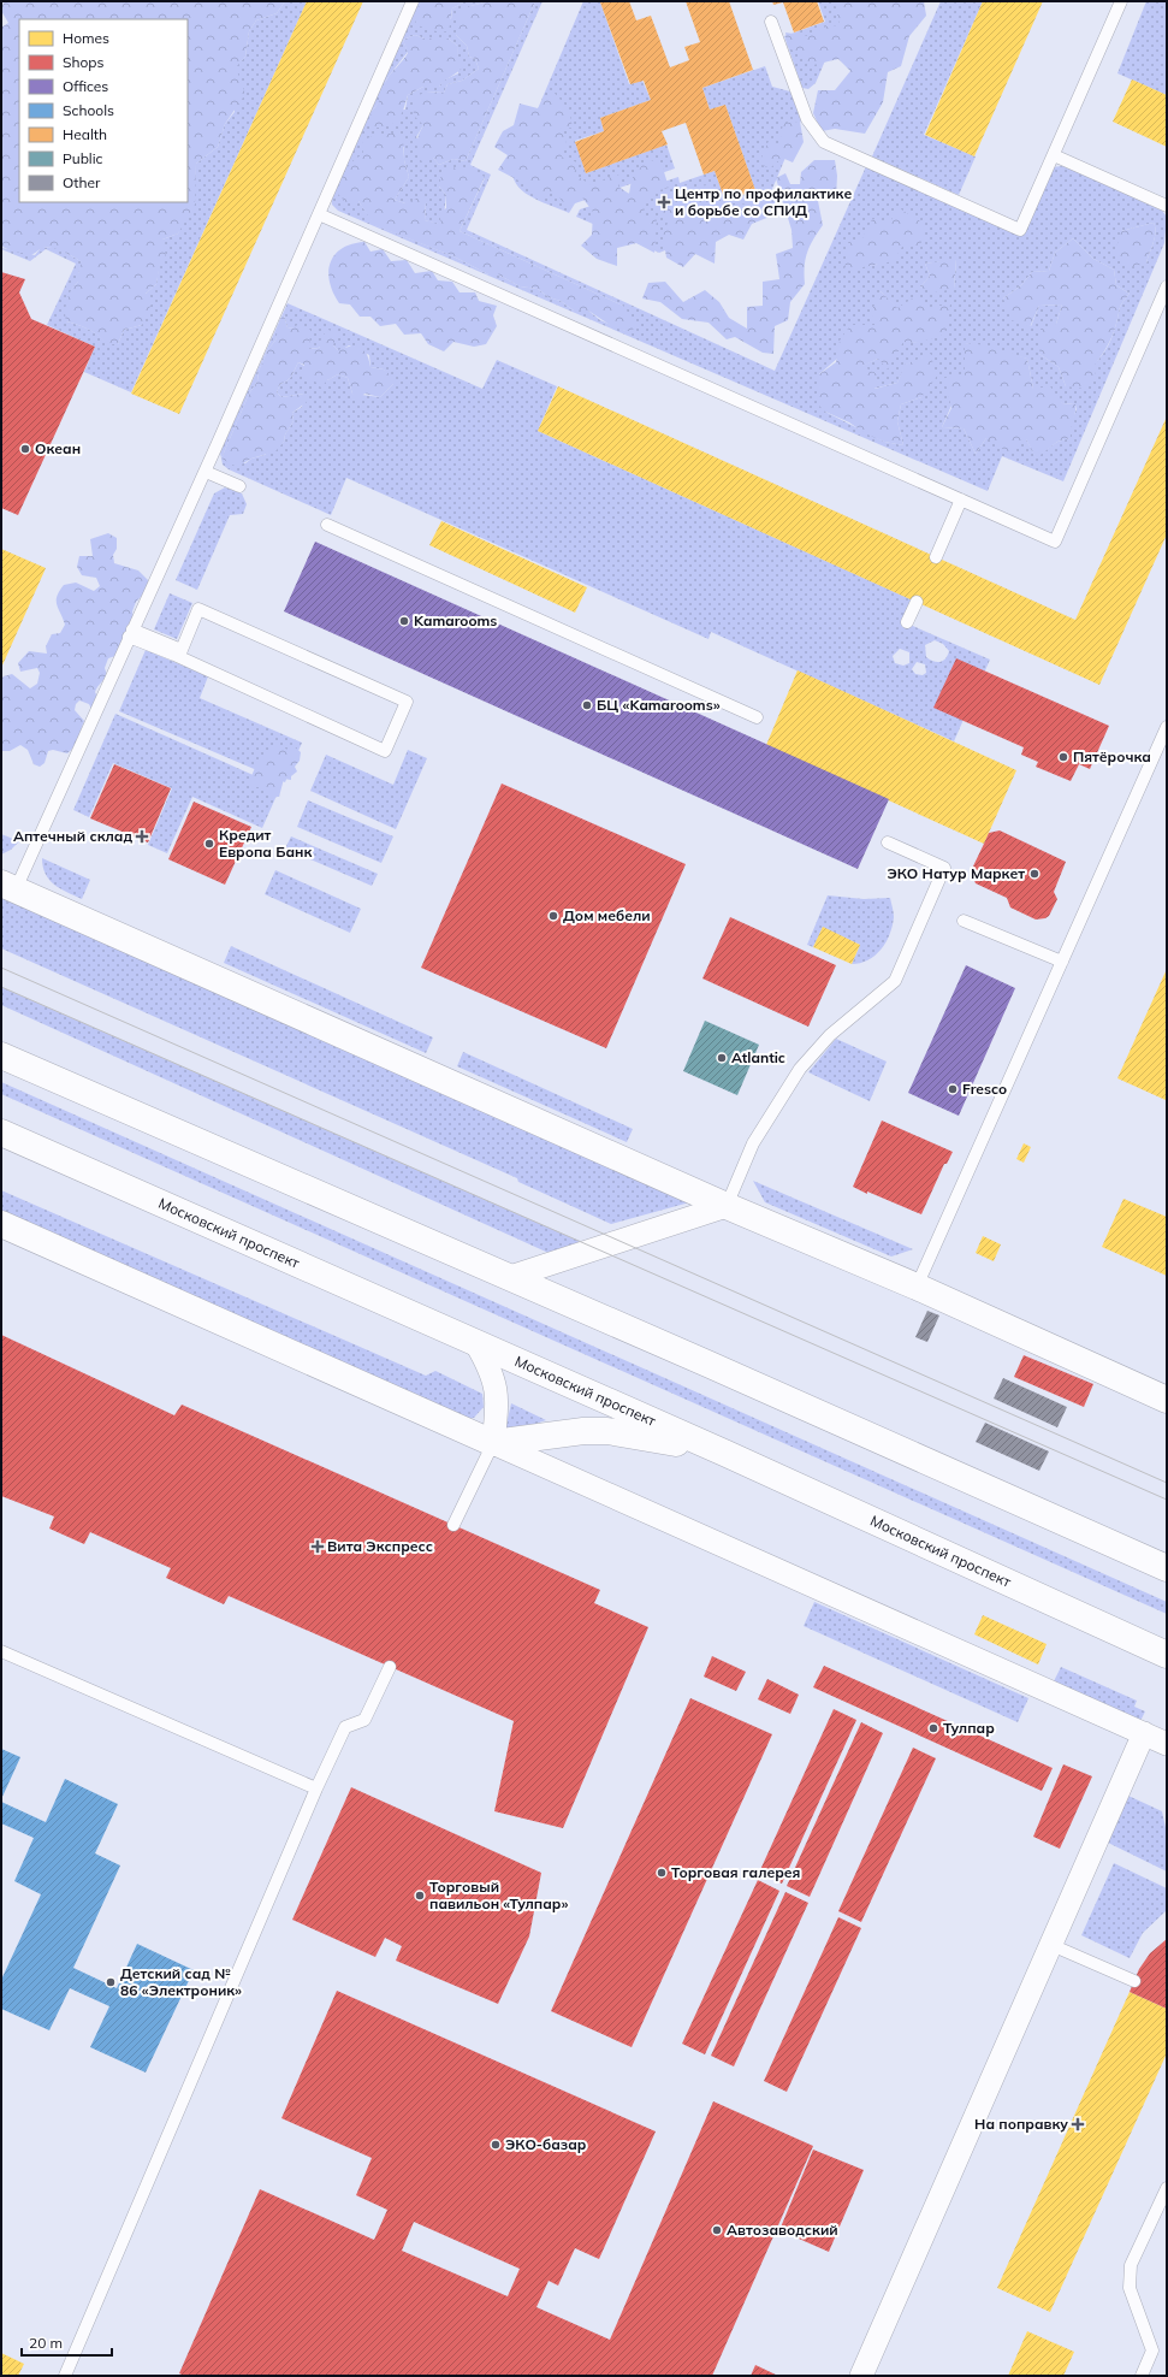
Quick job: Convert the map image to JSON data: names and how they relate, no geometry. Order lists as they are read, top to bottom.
{
  "streets": {
    "main road": ["Московский проспект"]
  },
  "places": {
    "health": [
      "Центр по профилактике и борьбе со СПИД",
      "Аптечный склад",
      "Вита Экспресс",
      "На поправку"
    ],
    "other": [
      "Океан",
      "Kamarooms",
      "БЦ «Kamarooms»",
      "Пятёрочка",
      "Кредит Европа Банк",
      "ЭКО Натур Маркет",
      "Дом мебели",
      "Atlantic",
      "Fresco",
      "Тулпар",
      "Торговая галерея",
      "Торговый павильон «Тулпар»",
      "Детский сад № 86 «Электроник»",
      "ЭКО-базар",
      "Автозаводский"
    ]
  },
  "legend": [
    "Homes",
    "Shops",
    "Offices",
    "Schools",
    "Health",
    "Public",
    "Other"
  ],
  "scale_bar": "20 m"
}
